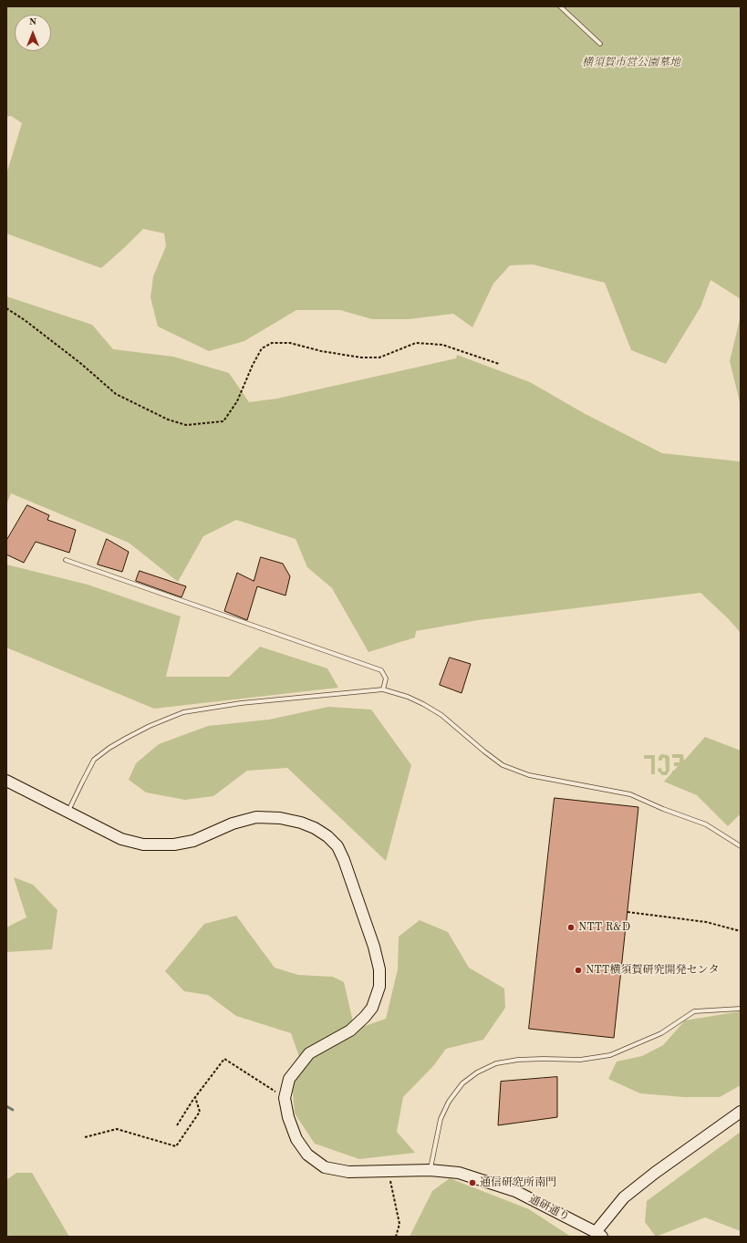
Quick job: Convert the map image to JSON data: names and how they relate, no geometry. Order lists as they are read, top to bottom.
{
  "streets": {
    "street": ["通研通り"]
  },
  "parks": ["横須賀市営公園墓地"],
  "places": ["NTT R&D", "NTT横須賀研究開発センタ", "通信研究所南門"],
  "north": "top"
}
